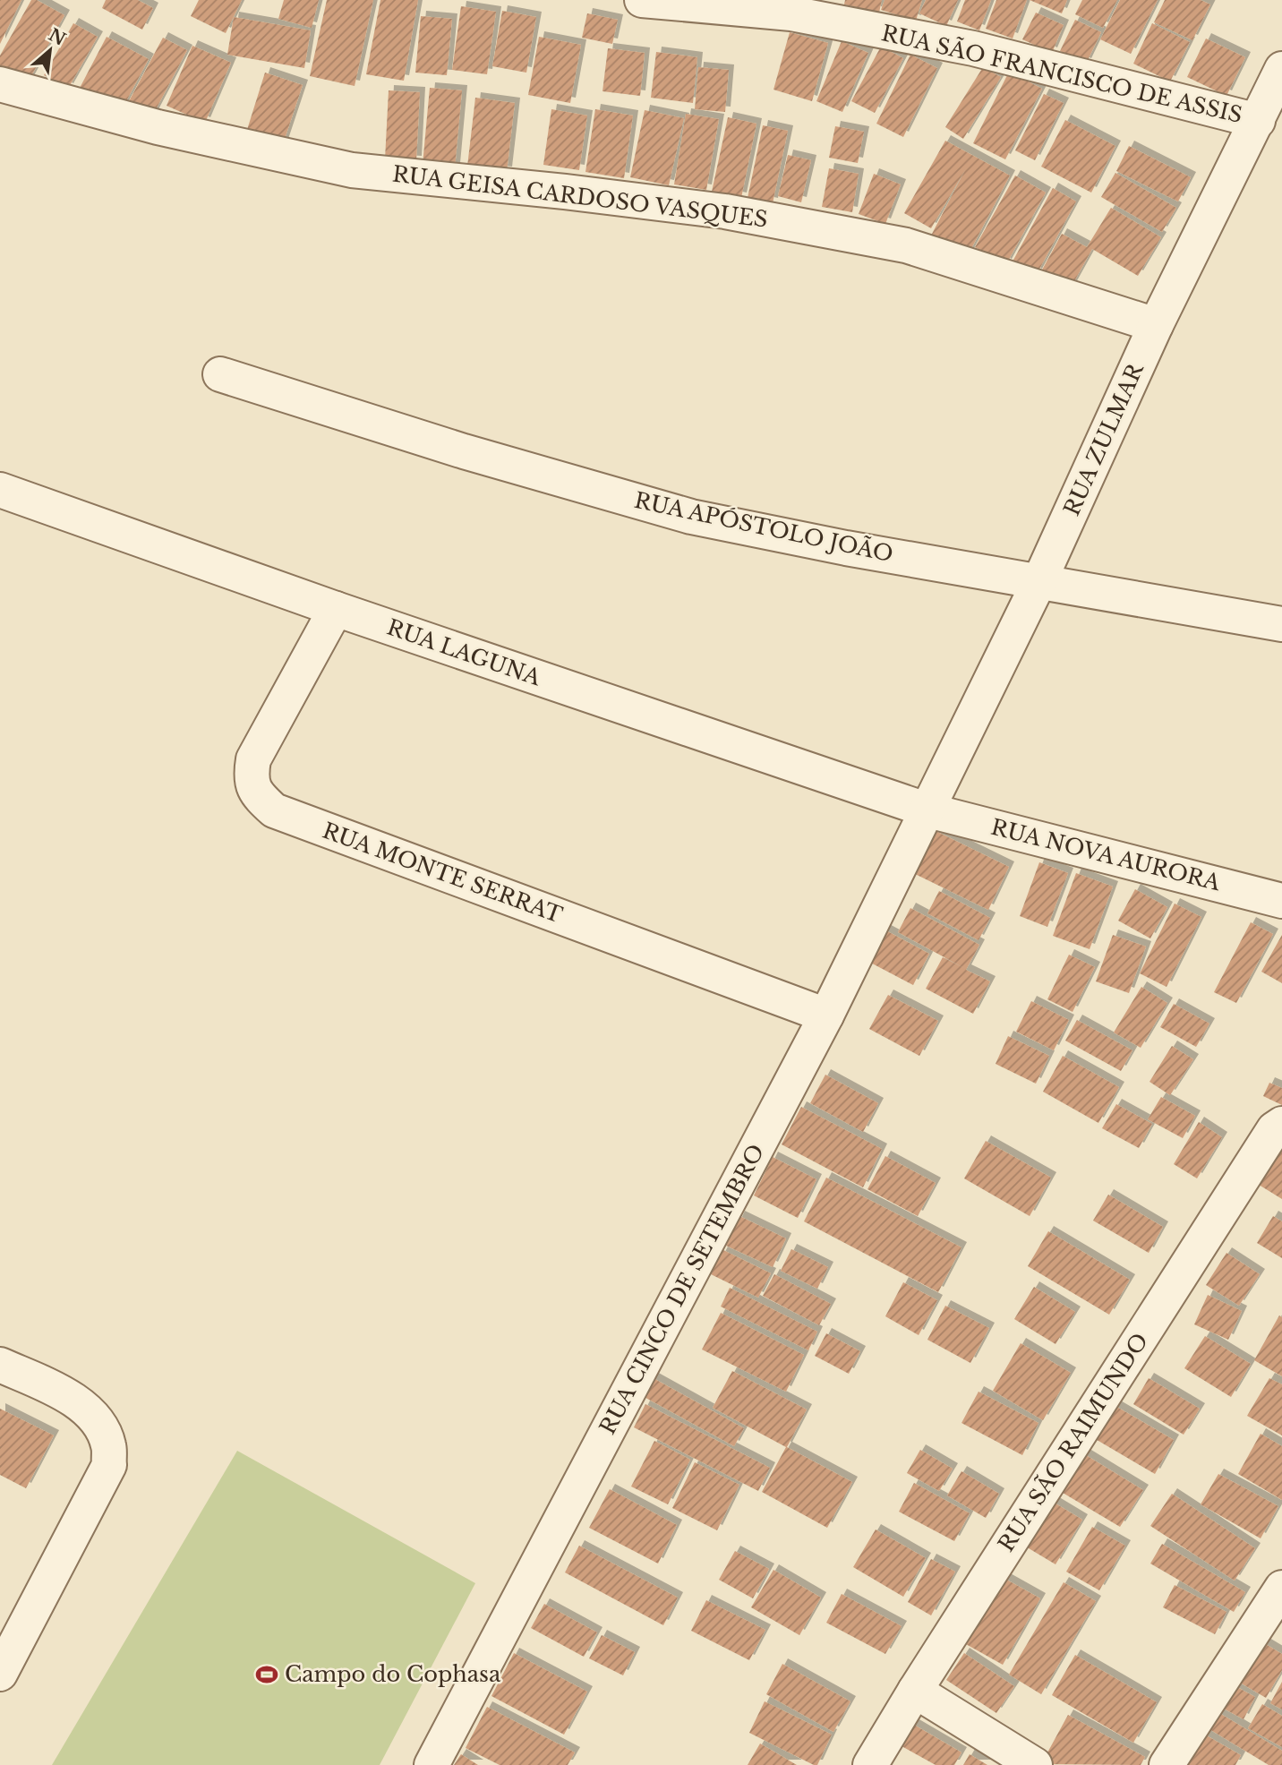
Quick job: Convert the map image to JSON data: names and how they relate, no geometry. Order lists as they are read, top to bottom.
{
  "streets": {
    "street": [
      "RUA SÃO FRANCISCO DE ASSIS",
      "RUA GEISA CARDOSO VASQUES",
      "RUA ZULMAR",
      "RUA APÓSTOLO JOÃO",
      "RUA LAGUNA",
      "RUA NOVA AURORA",
      "RUA MONTE SERRAT",
      "RUA CINCO DE SETEMBRO",
      "RUA SÃO RAIMUNDO"
    ]
  },
  "crossings": [
    ["RUA SÃO FRANCISCO DE ASSIS", "RUA ZULMAR"],
    ["RUA GEISA CARDOSO VASQUES", "RUA ZULMAR"],
    ["RUA ZULMAR", "RUA APÓSTOLO JOÃO"],
    ["RUA ZULMAR", "RUA LAGUNA"],
    ["RUA ZULMAR", "RUA NOVA AURORA"],
    ["RUA ZULMAR", "RUA CINCO DE SETEMBRO"],
    ["RUA LAGUNA", "RUA NOVA AURORA"],
    ["RUA LAGUNA", "RUA MONTE SERRAT"],
    ["RUA LAGUNA", "RUA CINCO DE SETEMBRO"],
    ["RUA NOVA AURORA", "RUA CINCO DE SETEMBRO"],
    ["RUA MONTE SERRAT", "RUA CINCO DE SETEMBRO"]
  ],
  "places": {
    "sports": ["Campo do Cophasa"]
  },
  "north": "top right"
}
